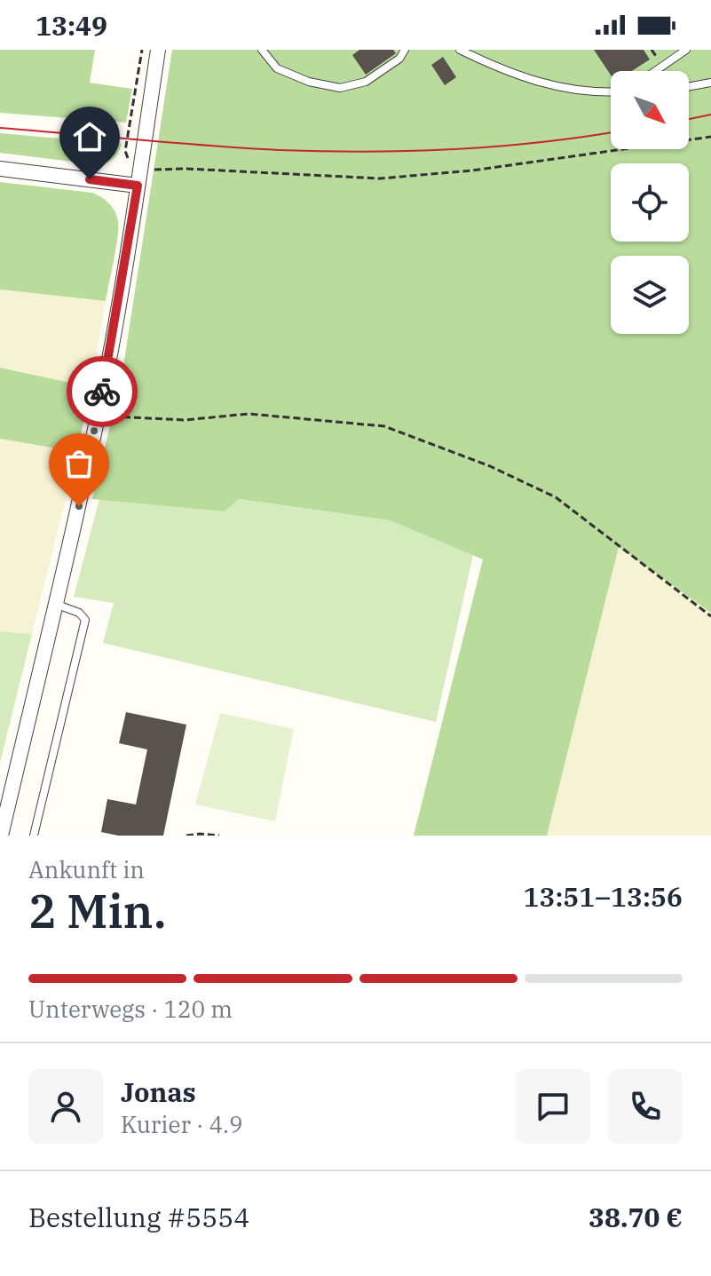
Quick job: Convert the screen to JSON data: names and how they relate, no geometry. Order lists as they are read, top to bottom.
{
  "north": "bottom right",
  "page": {
    "status": "13:49",
    "heading": ["2 Min.", "Ankunft in", "13:51–13:56"],
    "panel": [
      "Jonas",
      "Kurier · 4.9",
      "Bestellung #5554",
      "38.70 €"
    ],
    "bar": "Unterwegs · 120 m"
  }
}
